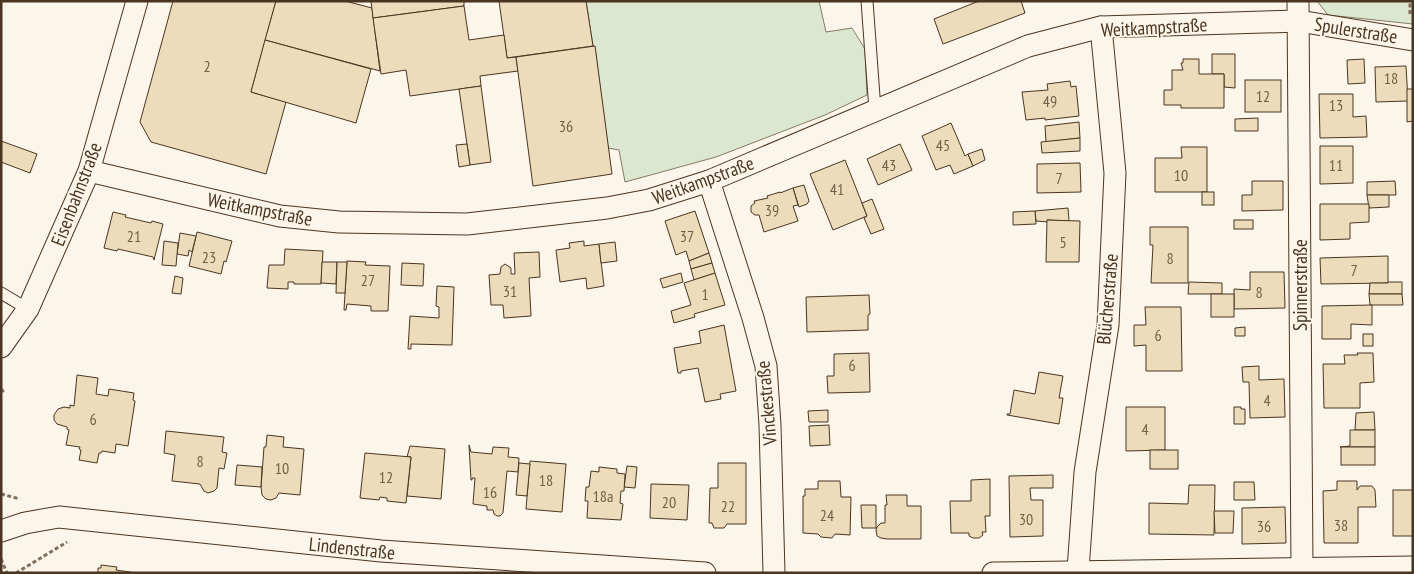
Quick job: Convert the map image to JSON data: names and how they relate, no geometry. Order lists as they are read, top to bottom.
{
  "streets": {
    "street": [
      "Weitkampstraße",
      "Spulerstraße",
      "Eisenbahnstraße",
      "Spinnerstraße",
      "Blücherstraße",
      "Vinckestraße",
      "Lindenstraße"
    ]
  },
  "crossings": [
    ["Weitkampstraße", "Spulerstraße"],
    ["Weitkampstraße", "Eisenbahnstraße"],
    ["Weitkampstraße", "Spinnerstraße"],
    ["Weitkampstraße", "Blücherstraße"],
    ["Weitkampstraße", "Vinckestraße"],
    ["Spulerstraße", "Spinnerstraße"]
  ],
  "house_numbers": [
    "2",
    "18",
    "12",
    "49",
    "13",
    "36",
    "45",
    "43",
    "11",
    "10",
    "7",
    "41",
    "39",
    "21",
    "37",
    "5",
    "23",
    "8",
    "7",
    "27",
    "31",
    "8",
    "1",
    "6",
    "6",
    "4",
    "6",
    "4",
    "8",
    "10",
    "12",
    "18",
    "16",
    "18a",
    "20",
    "22",
    "24",
    "30",
    "38",
    "36"
  ]
}
